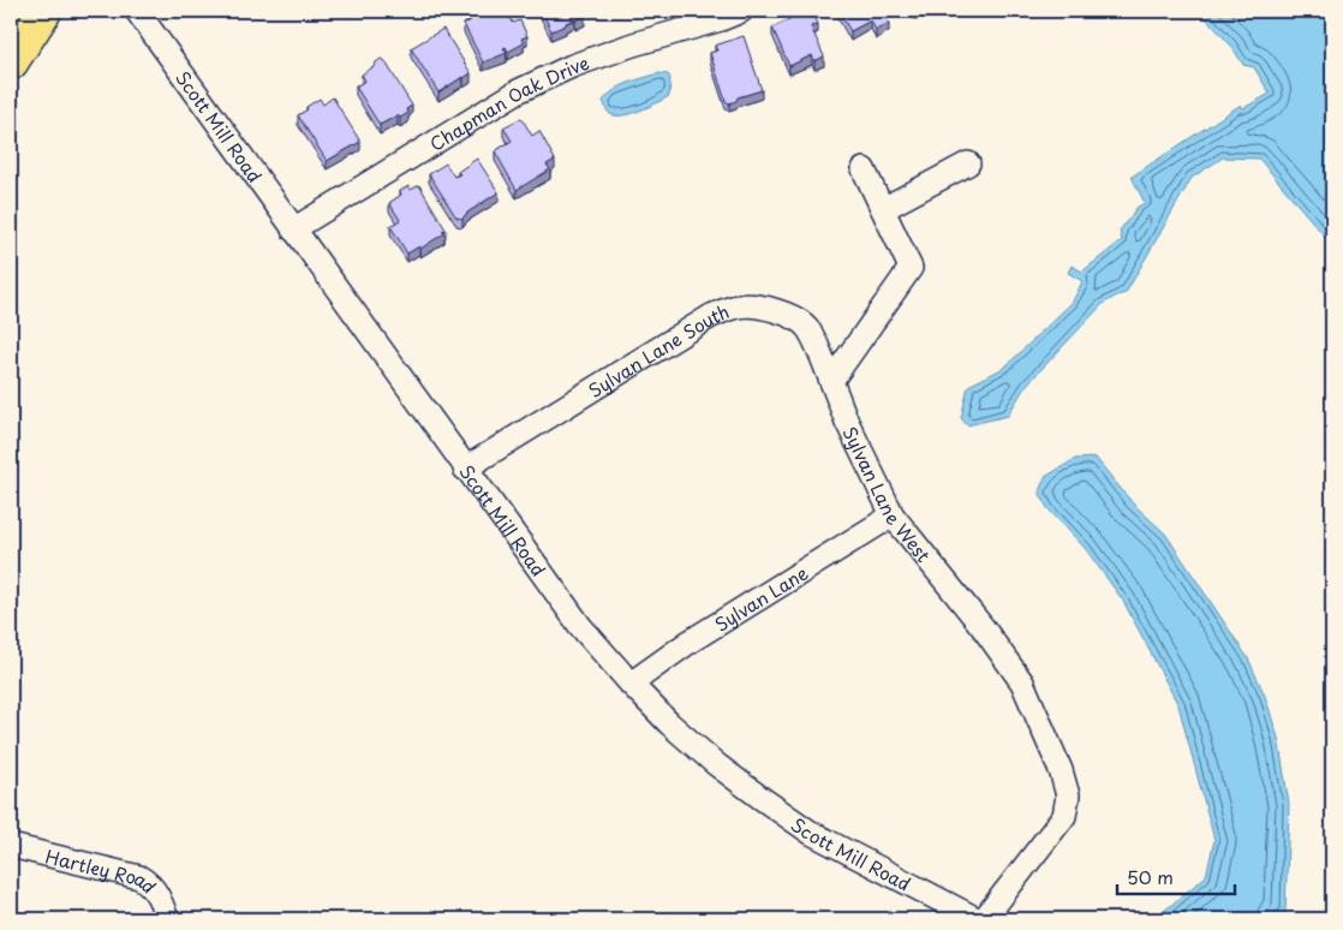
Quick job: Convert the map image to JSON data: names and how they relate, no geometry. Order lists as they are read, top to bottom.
{
  "streets": {
    "street": [
      "Chapman Oak Drive",
      "Scott Mill Road",
      "Sylvan Lane South",
      "Sylvan Lane West",
      "Sylvan Lane",
      "Hartley Road"
    ]
  },
  "crossings": [
    ["Chapman Oak Drive", "Scott Mill Road"],
    ["Scott Mill Road", "Sylvan Lane South"],
    ["Scott Mill Road", "Sylvan Lane"],
    ["Sylvan Lane South", "Sylvan Lane West"],
    ["Sylvan Lane West", "Sylvan Lane"]
  ],
  "scale_bar": "50 m"
}
